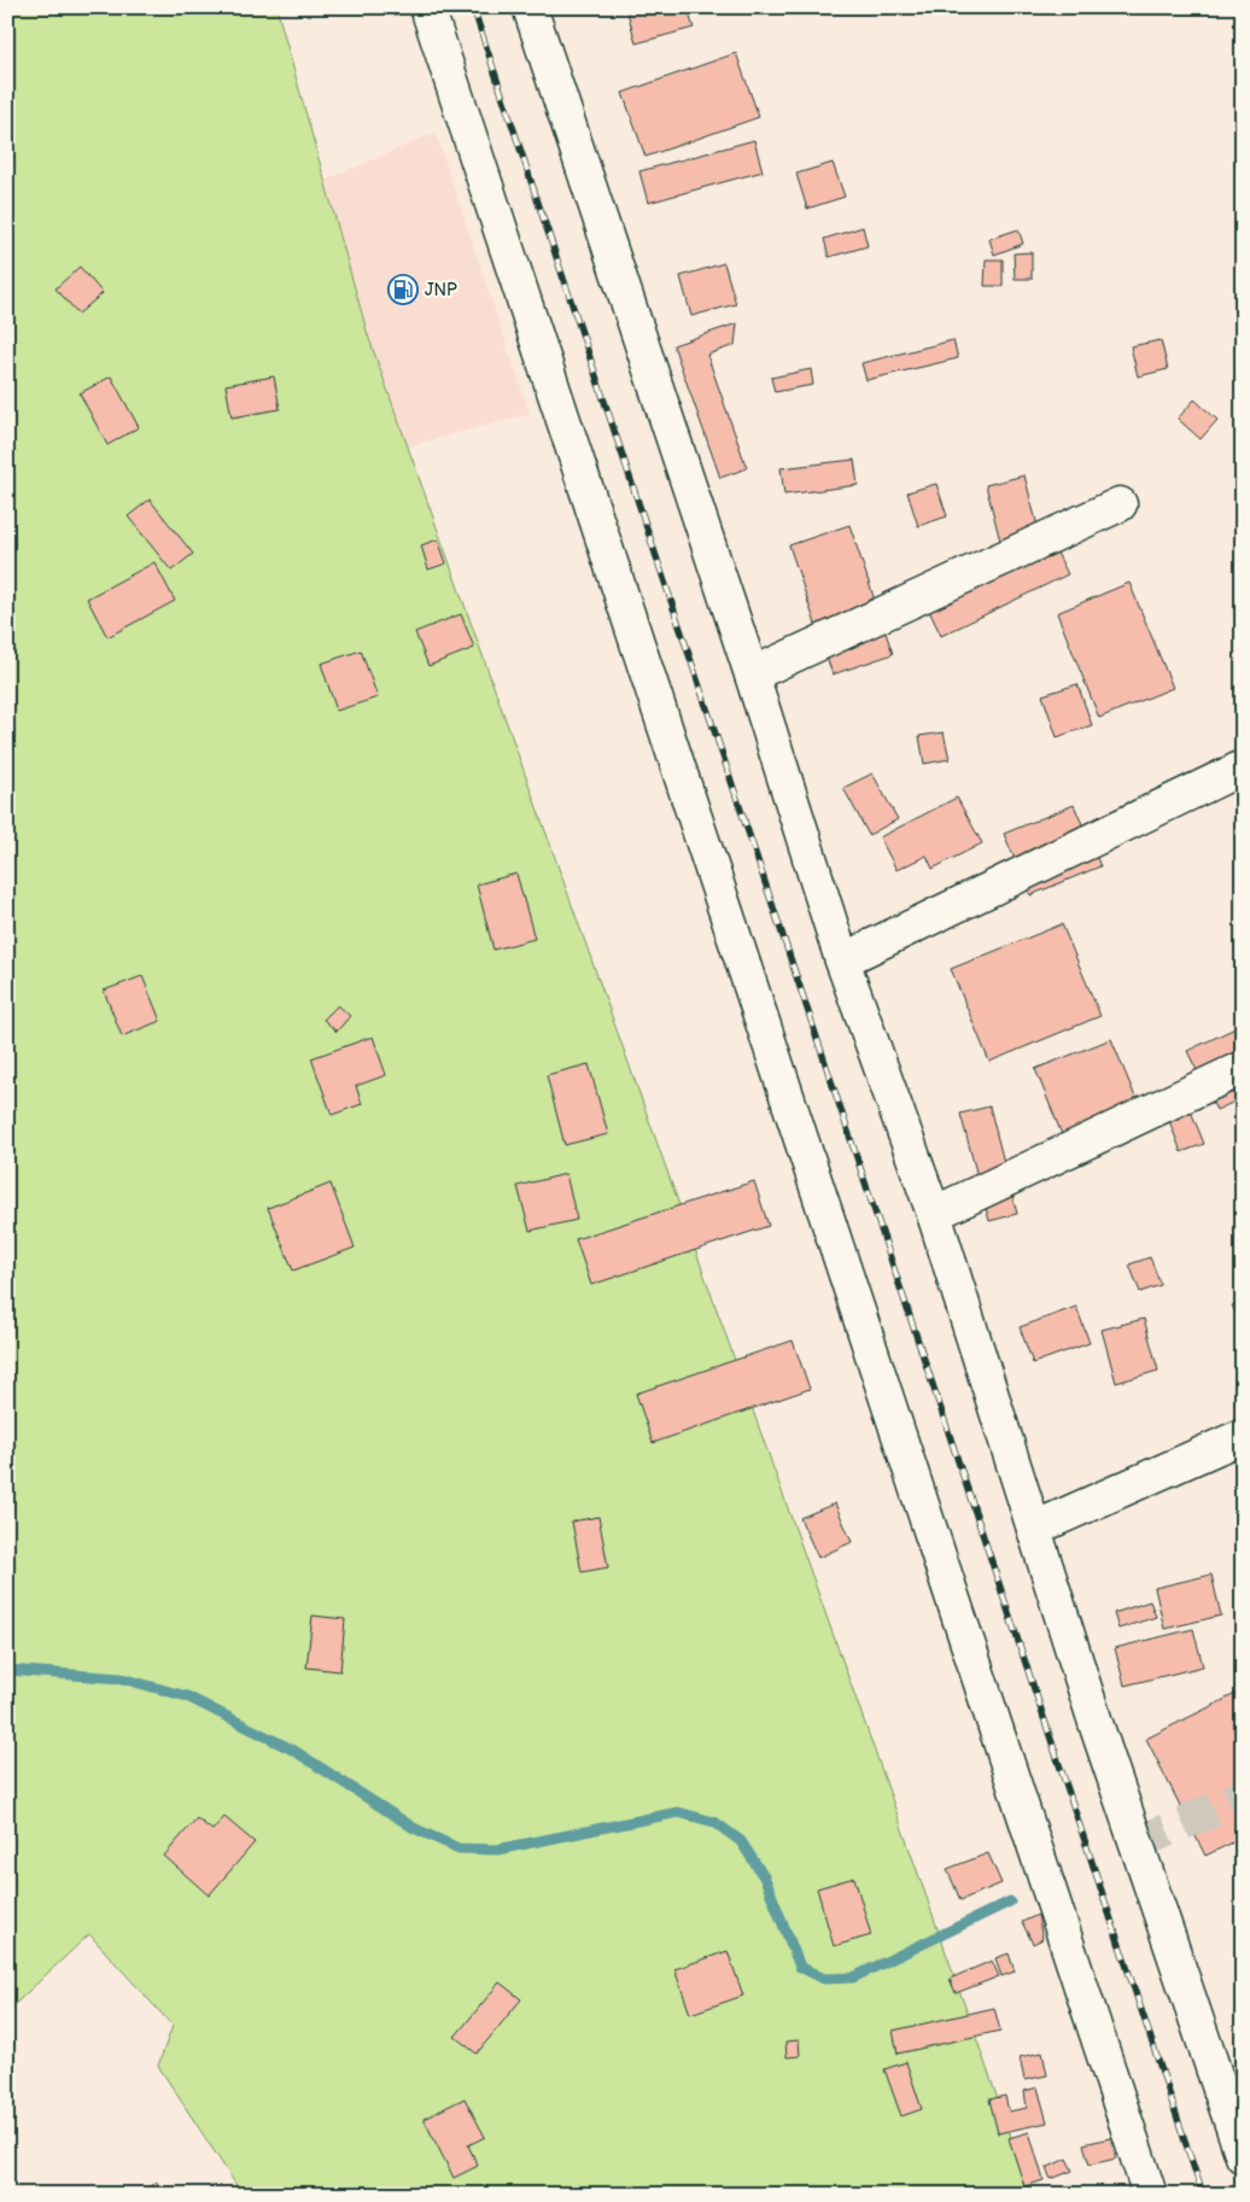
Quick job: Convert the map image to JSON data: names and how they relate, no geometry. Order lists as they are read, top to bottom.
{
  "places": {
    "fuel station": ["JNP"]
  }
}
